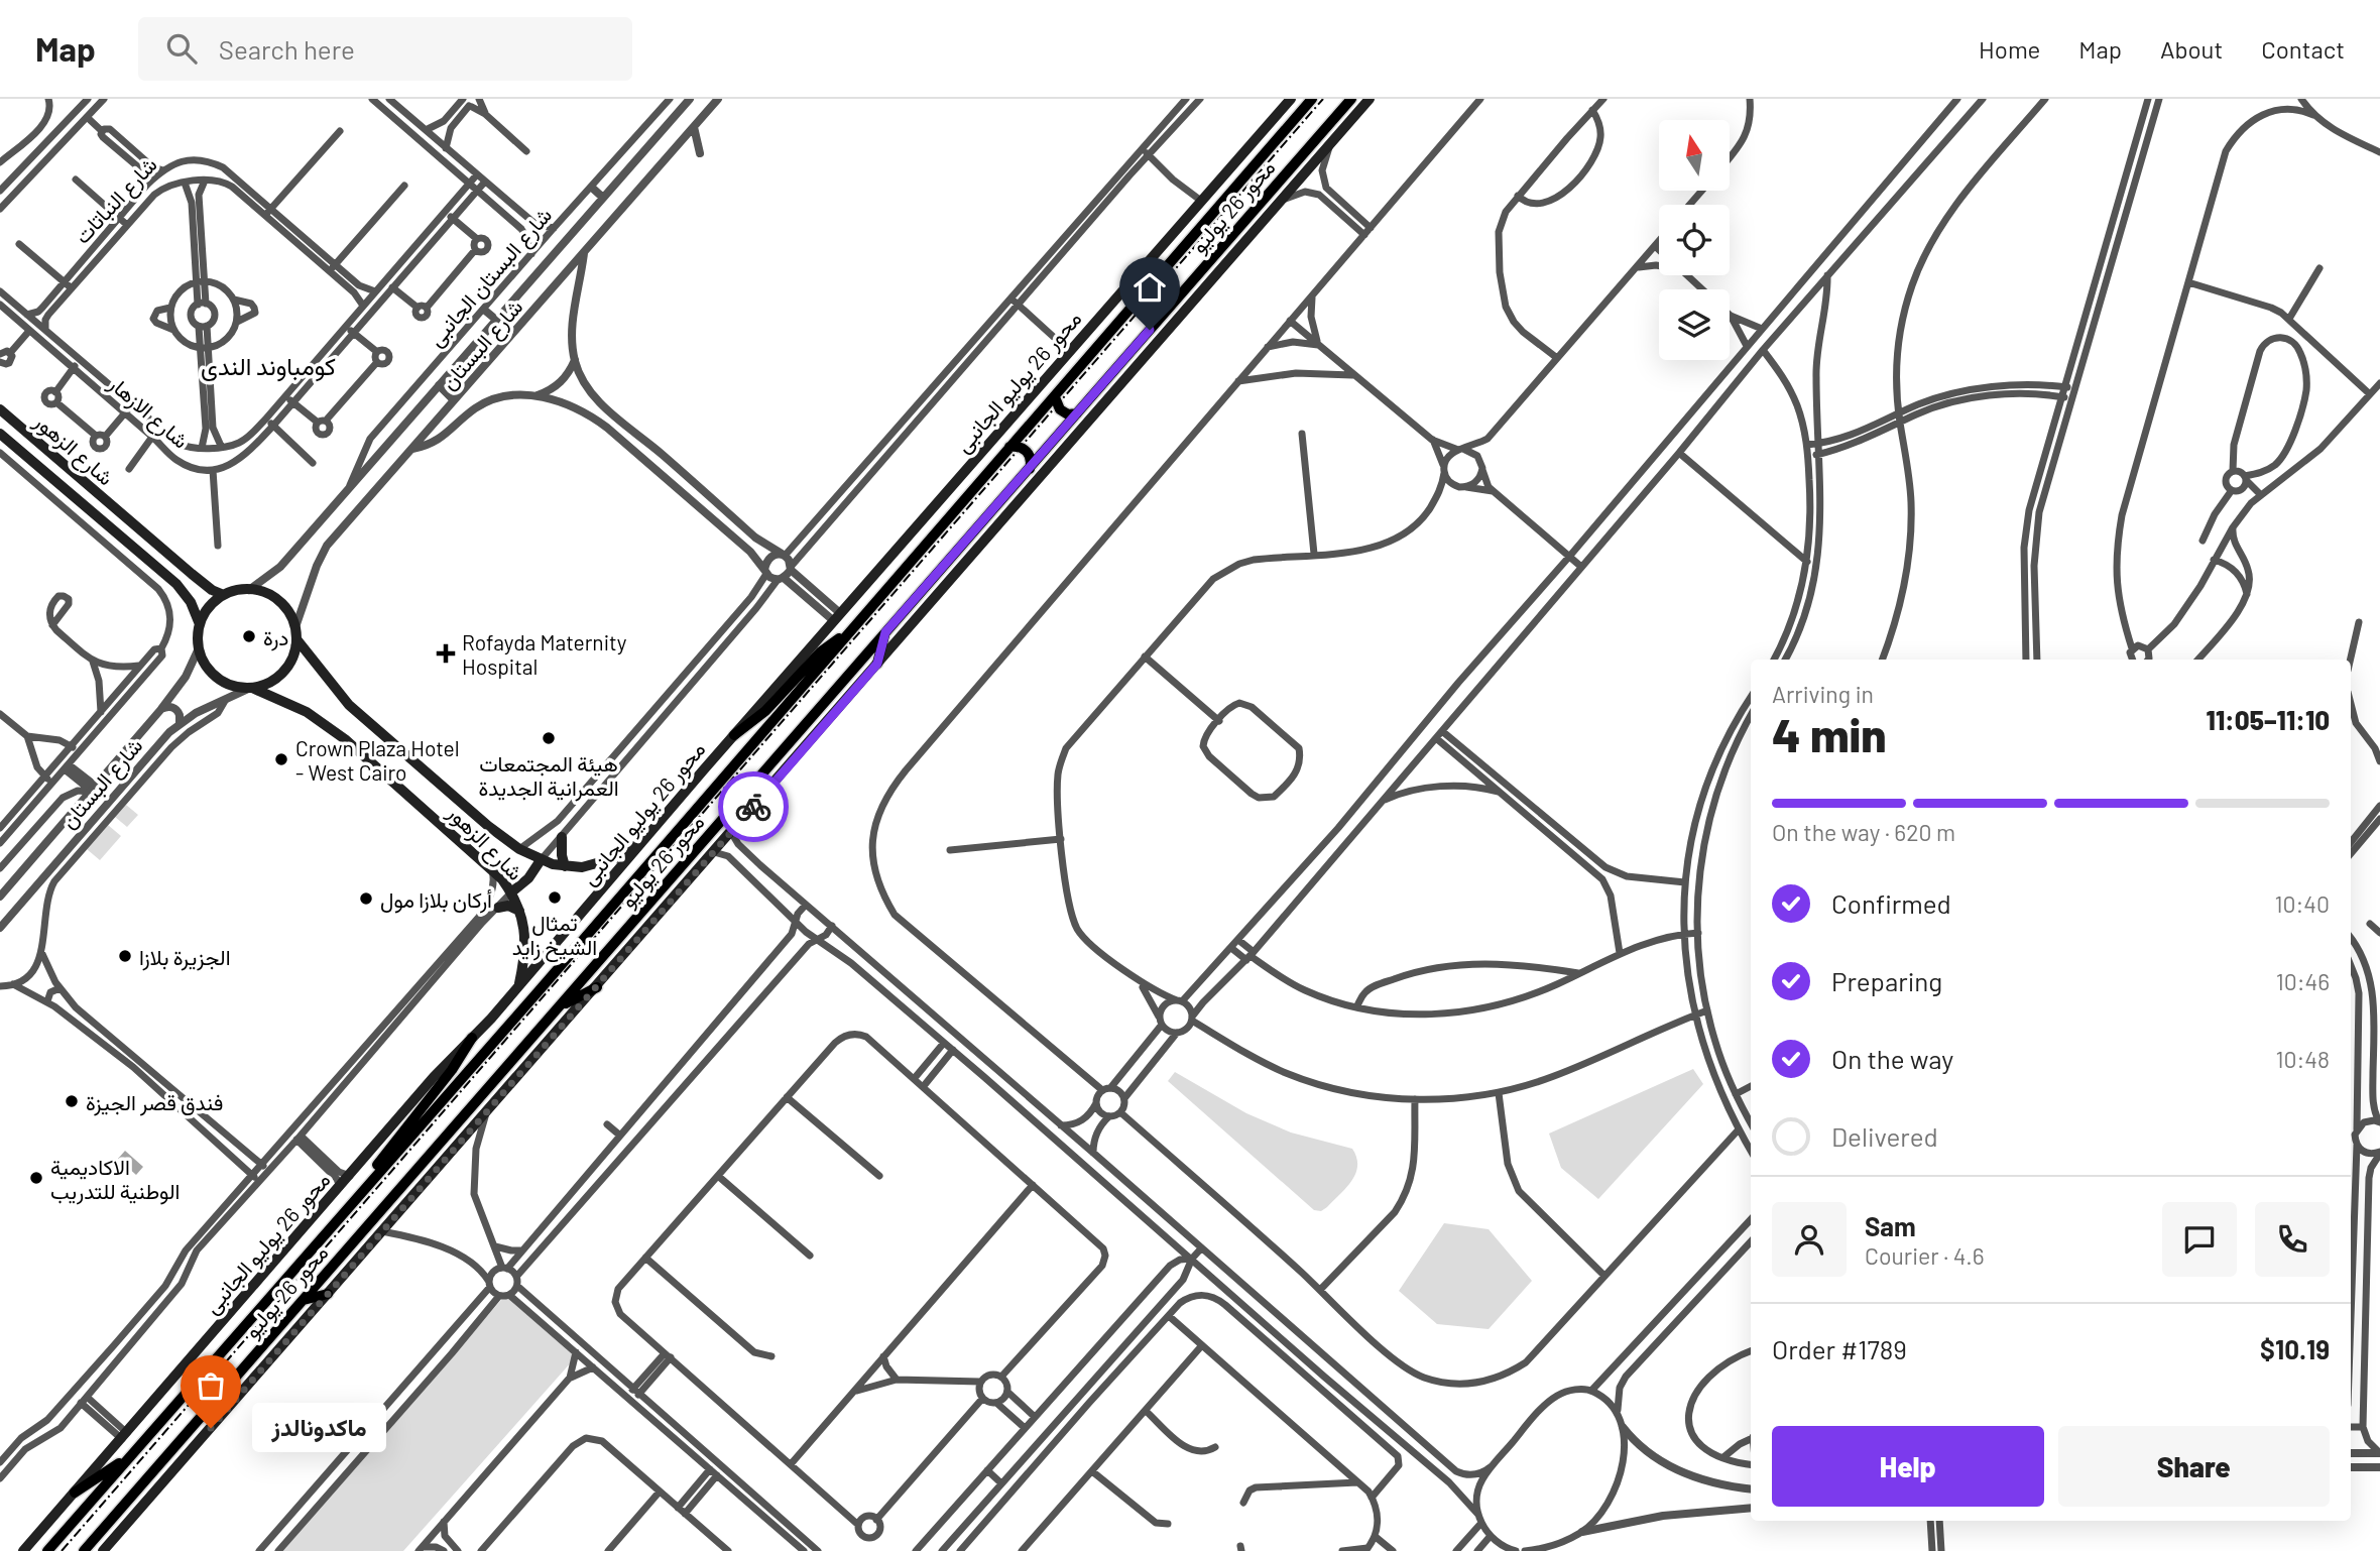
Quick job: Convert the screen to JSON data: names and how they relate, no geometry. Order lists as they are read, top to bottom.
{
  "streets": {
    "highway": ["محور 26 يوليو"],
    "main road": ["محور 26 يوليو الجانبى", "شارع الزهور"],
    "street": [
      "شارع النباتات",
      "شارع البستان الجانبى",
      "شارع البستان",
      "شارع الازهار"
    ]
  },
  "crossings": [
    ["شارع النباتات", "شارع الازهار"],
    ["شارع البستان الجانبى", "شارع البستان"],
    ["شارع البستان", "شارع الزهور"],
    ["محور 26 يوليو الجانبى", "شارع الزهور"]
  ],
  "districts": ["كومباوند الندى"],
  "places": {
    "other": [
      "درة",
      "هيئة المجتمعات العمرانية الجديدة",
      "Crown Plaza Hotel - West Cairo",
      "تمثال الشيخ زايد",
      "أركان بلازا مول",
      "الجزيرة بلازا",
      "فندق قصر الجيزة",
      "الاكاديمية الوطنية للتدريب",
      "ماكدونالدز"
    ],
    "health": ["Rofayda Maternity Hospital"]
  },
  "north": "top",
  "page": {
    "header": "Map",
    "search": "Search here",
    "nav": [
      "Home",
      "Map",
      "About",
      "Contact"
    ],
    "heading": ["4 min", "Arriving in", "11:05–11:10"],
    "panel": [
      "Sam",
      "Courier · 4.6",
      "Order #1789",
      "$10.19"
    ],
    "bar": "On the way · 620 m",
    "list": [
      ["Confirmed", "10:40"],
      ["Preparing", "10:46"],
      ["On the way", "10:48"],
      "Delivered"
    ],
    "bubble": "ماكدونالدز",
    "buttons": ["Help", "Share"]
  }
}
